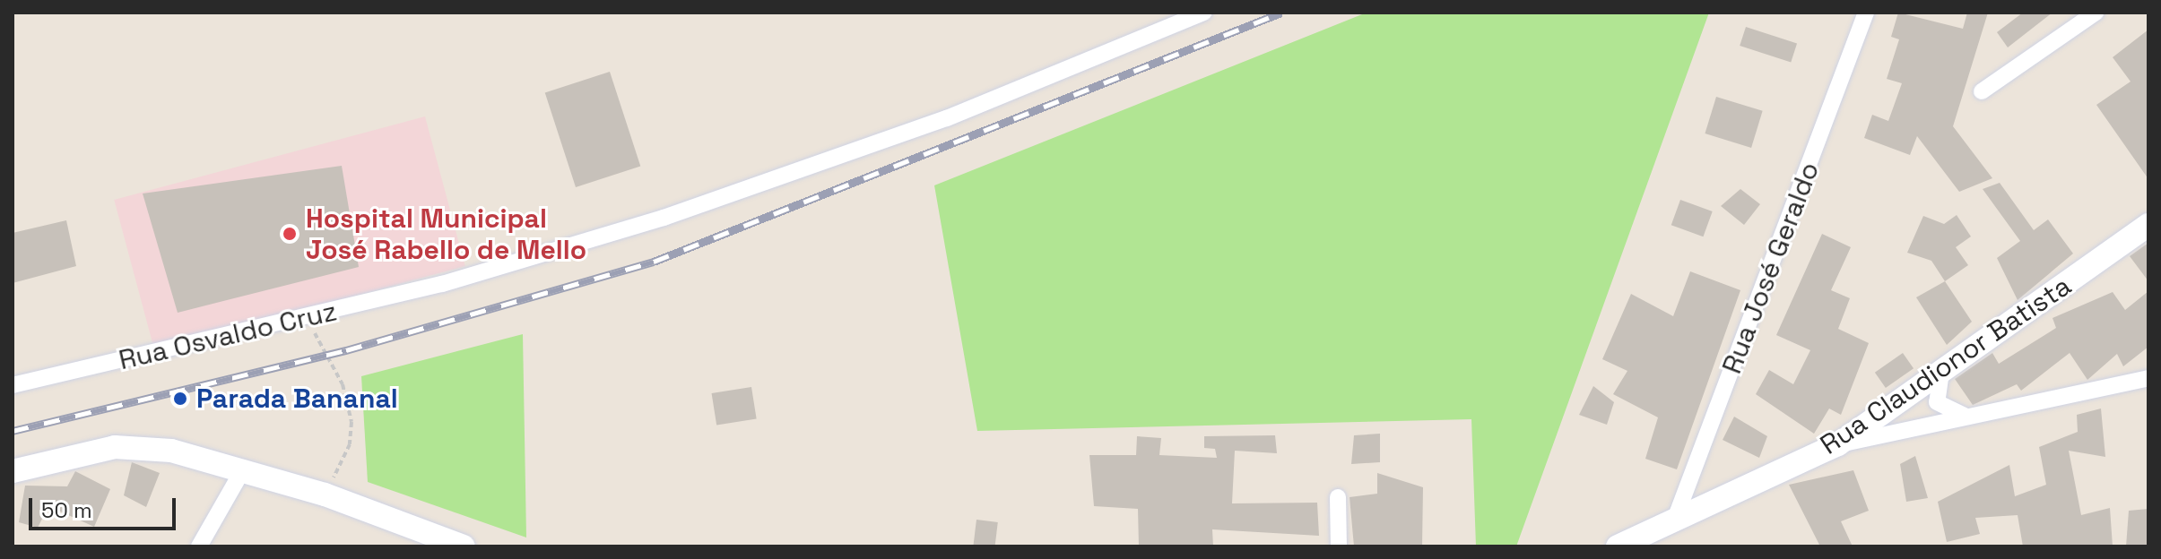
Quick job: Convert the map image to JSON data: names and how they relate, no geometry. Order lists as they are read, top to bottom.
{
  "streets": {
    "main road": ["Rua Claudionor Batista"],
    "street": ["Rua José Geraldo", "Rua Osvaldo Cruz"]
  },
  "crossings": [
    ["Rua José Geraldo", "Rua Claudionor Batista"]
  ],
  "places": ["Hospital Municipal José Rabello de Mello", "Parada Bananal"],
  "scale_bar": "50 m"
}
